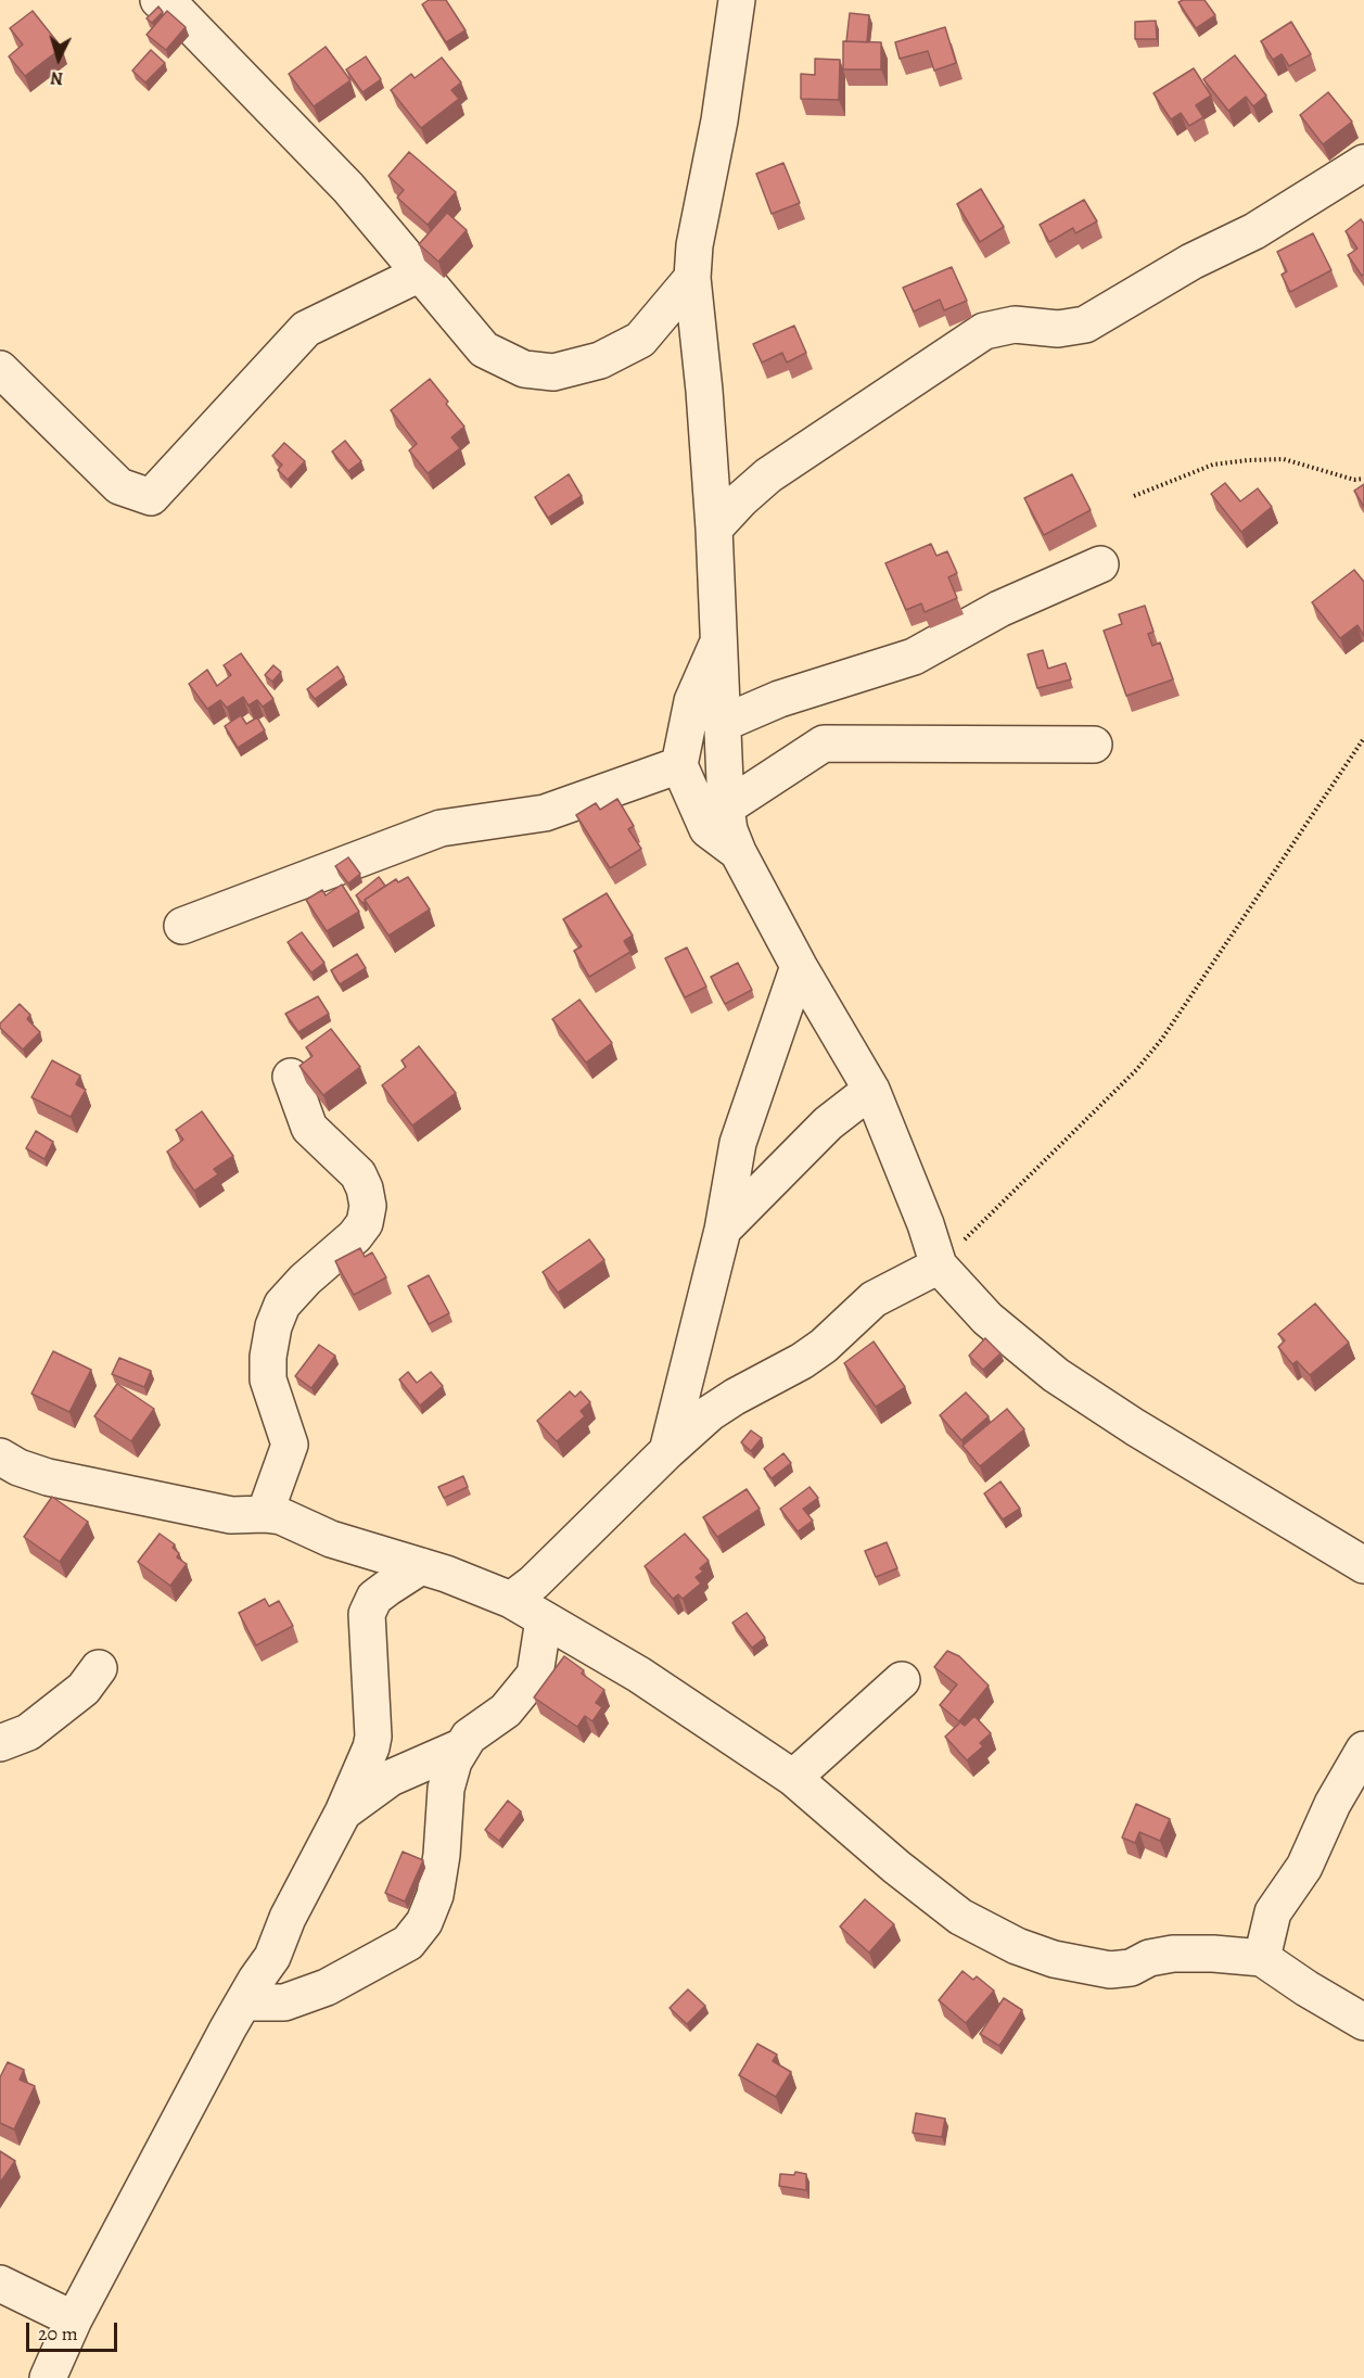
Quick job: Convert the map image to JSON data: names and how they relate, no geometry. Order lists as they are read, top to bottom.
{
  "scale_bar": "20 m",
  "north": "bottom"
}
